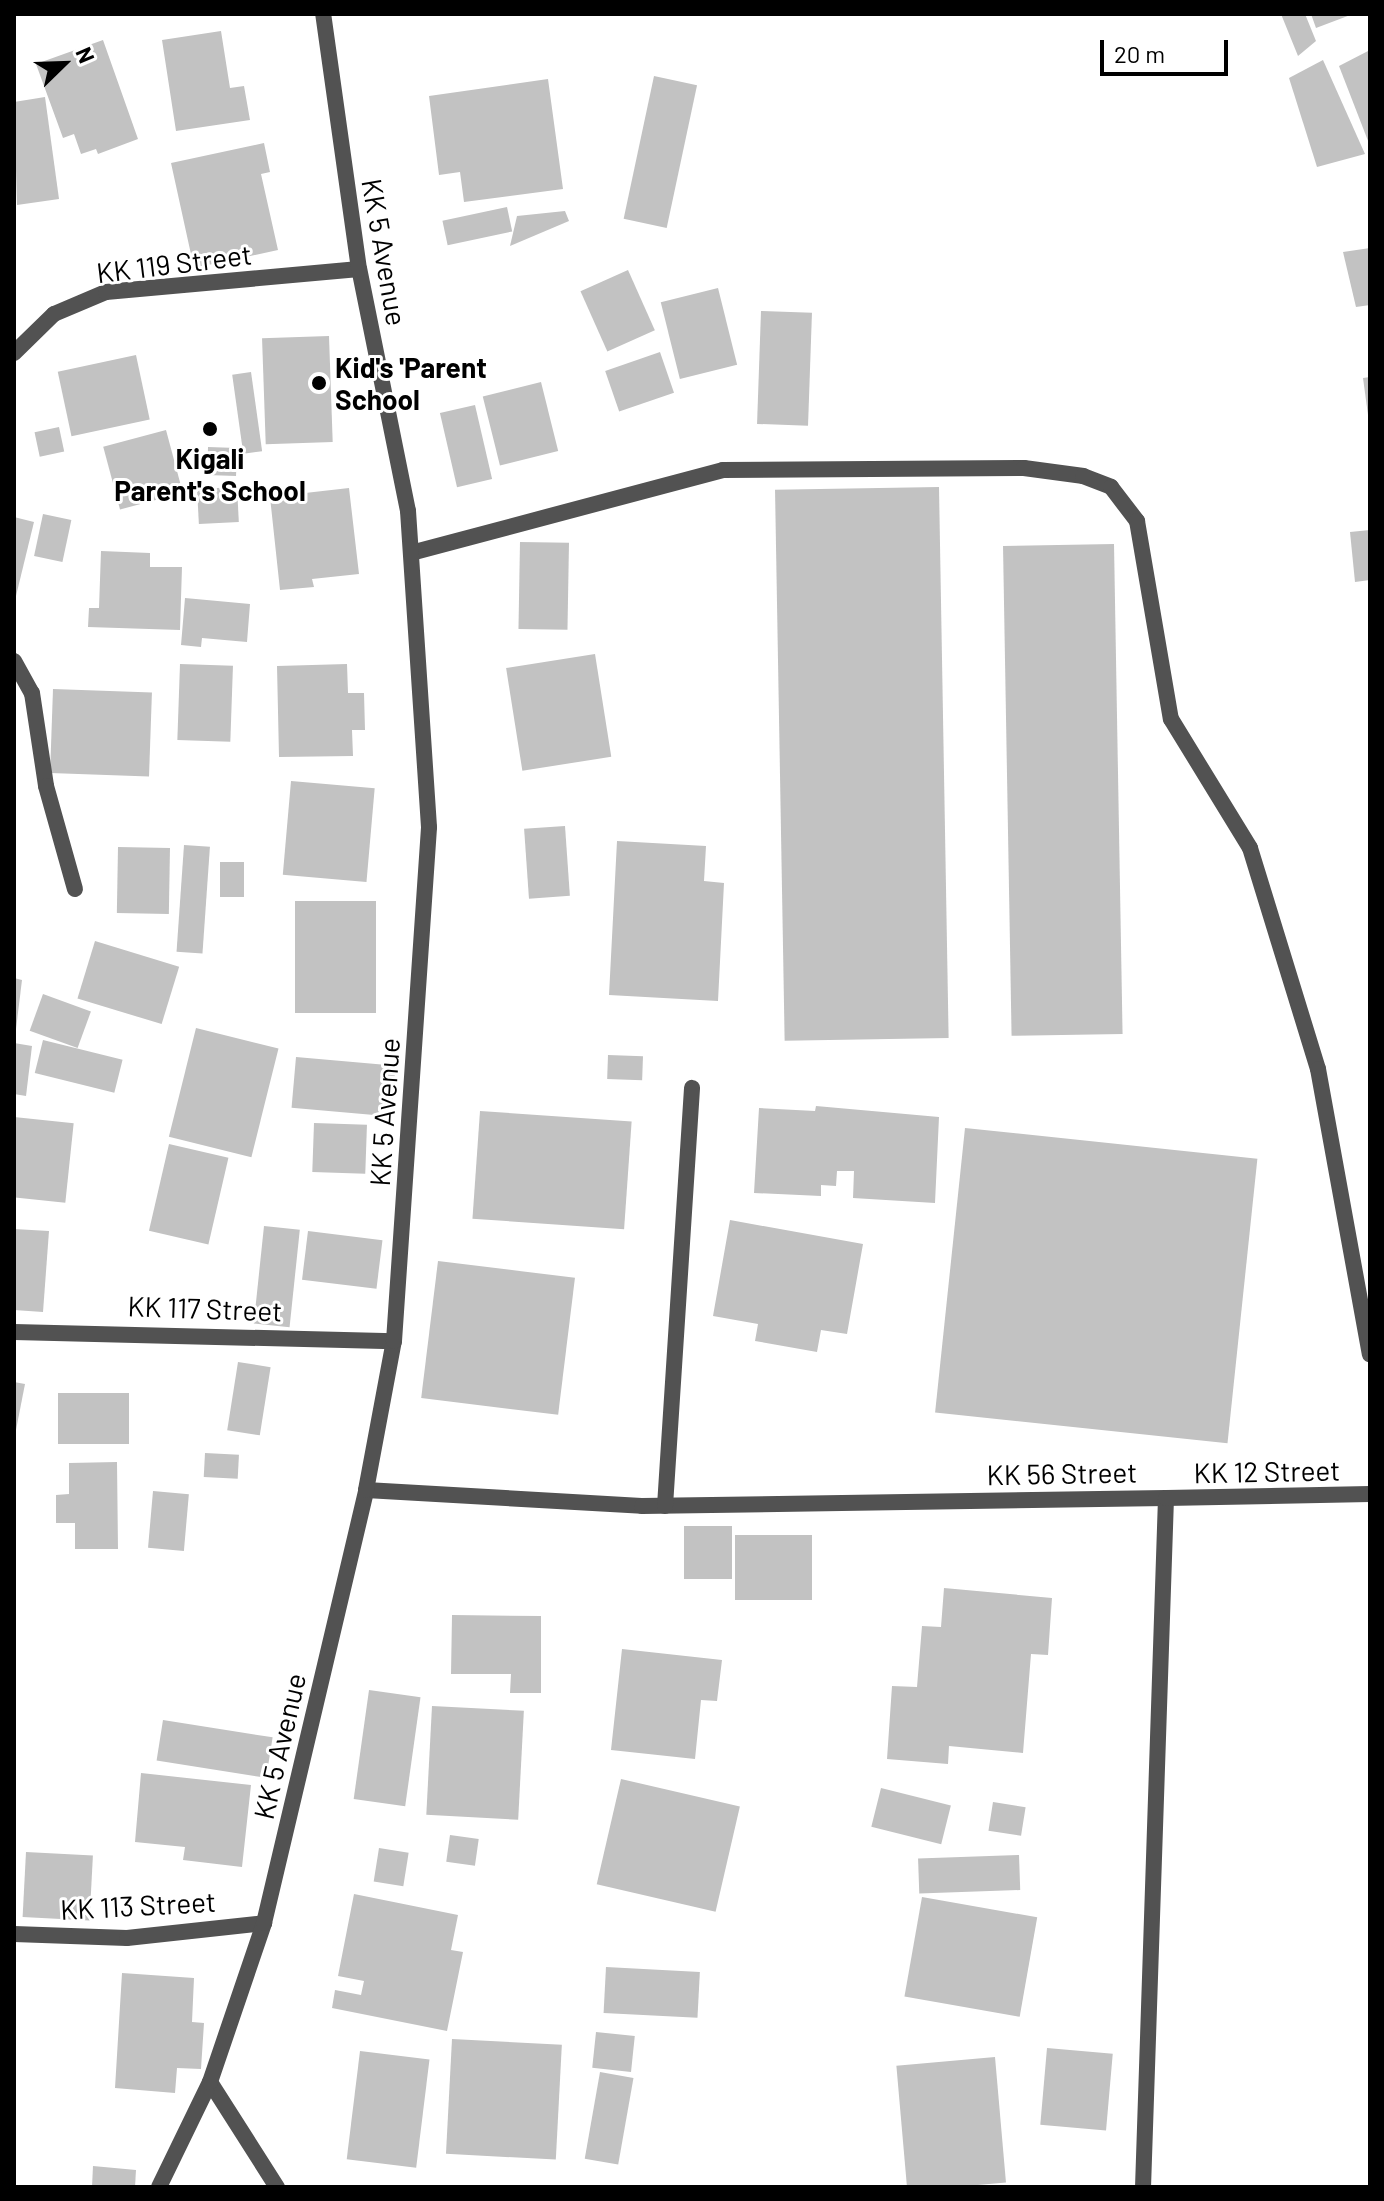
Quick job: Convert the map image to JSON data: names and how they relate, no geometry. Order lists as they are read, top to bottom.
{
  "streets": {
    "street": [
      "KK 5 Avenue",
      "KK 119 Street",
      "KK 117 Street",
      "KK 12 Street",
      "KK 56 Street",
      "KK 113 Street"
    ]
  },
  "crossings": [
    ["KK 5 Avenue", "KK 119 Street"],
    ["KK 5 Avenue", "KK 117 Street"],
    ["KK 5 Avenue", "KK 56 Street"],
    ["KK 5 Avenue", "KK 113 Street"],
    ["KK 12 Street", "KK 56 Street"]
  ],
  "places": ["Kid's 'Parent School", "Kigali Parent's School"],
  "scale_bar": "20 m",
  "north": "top right"
}
